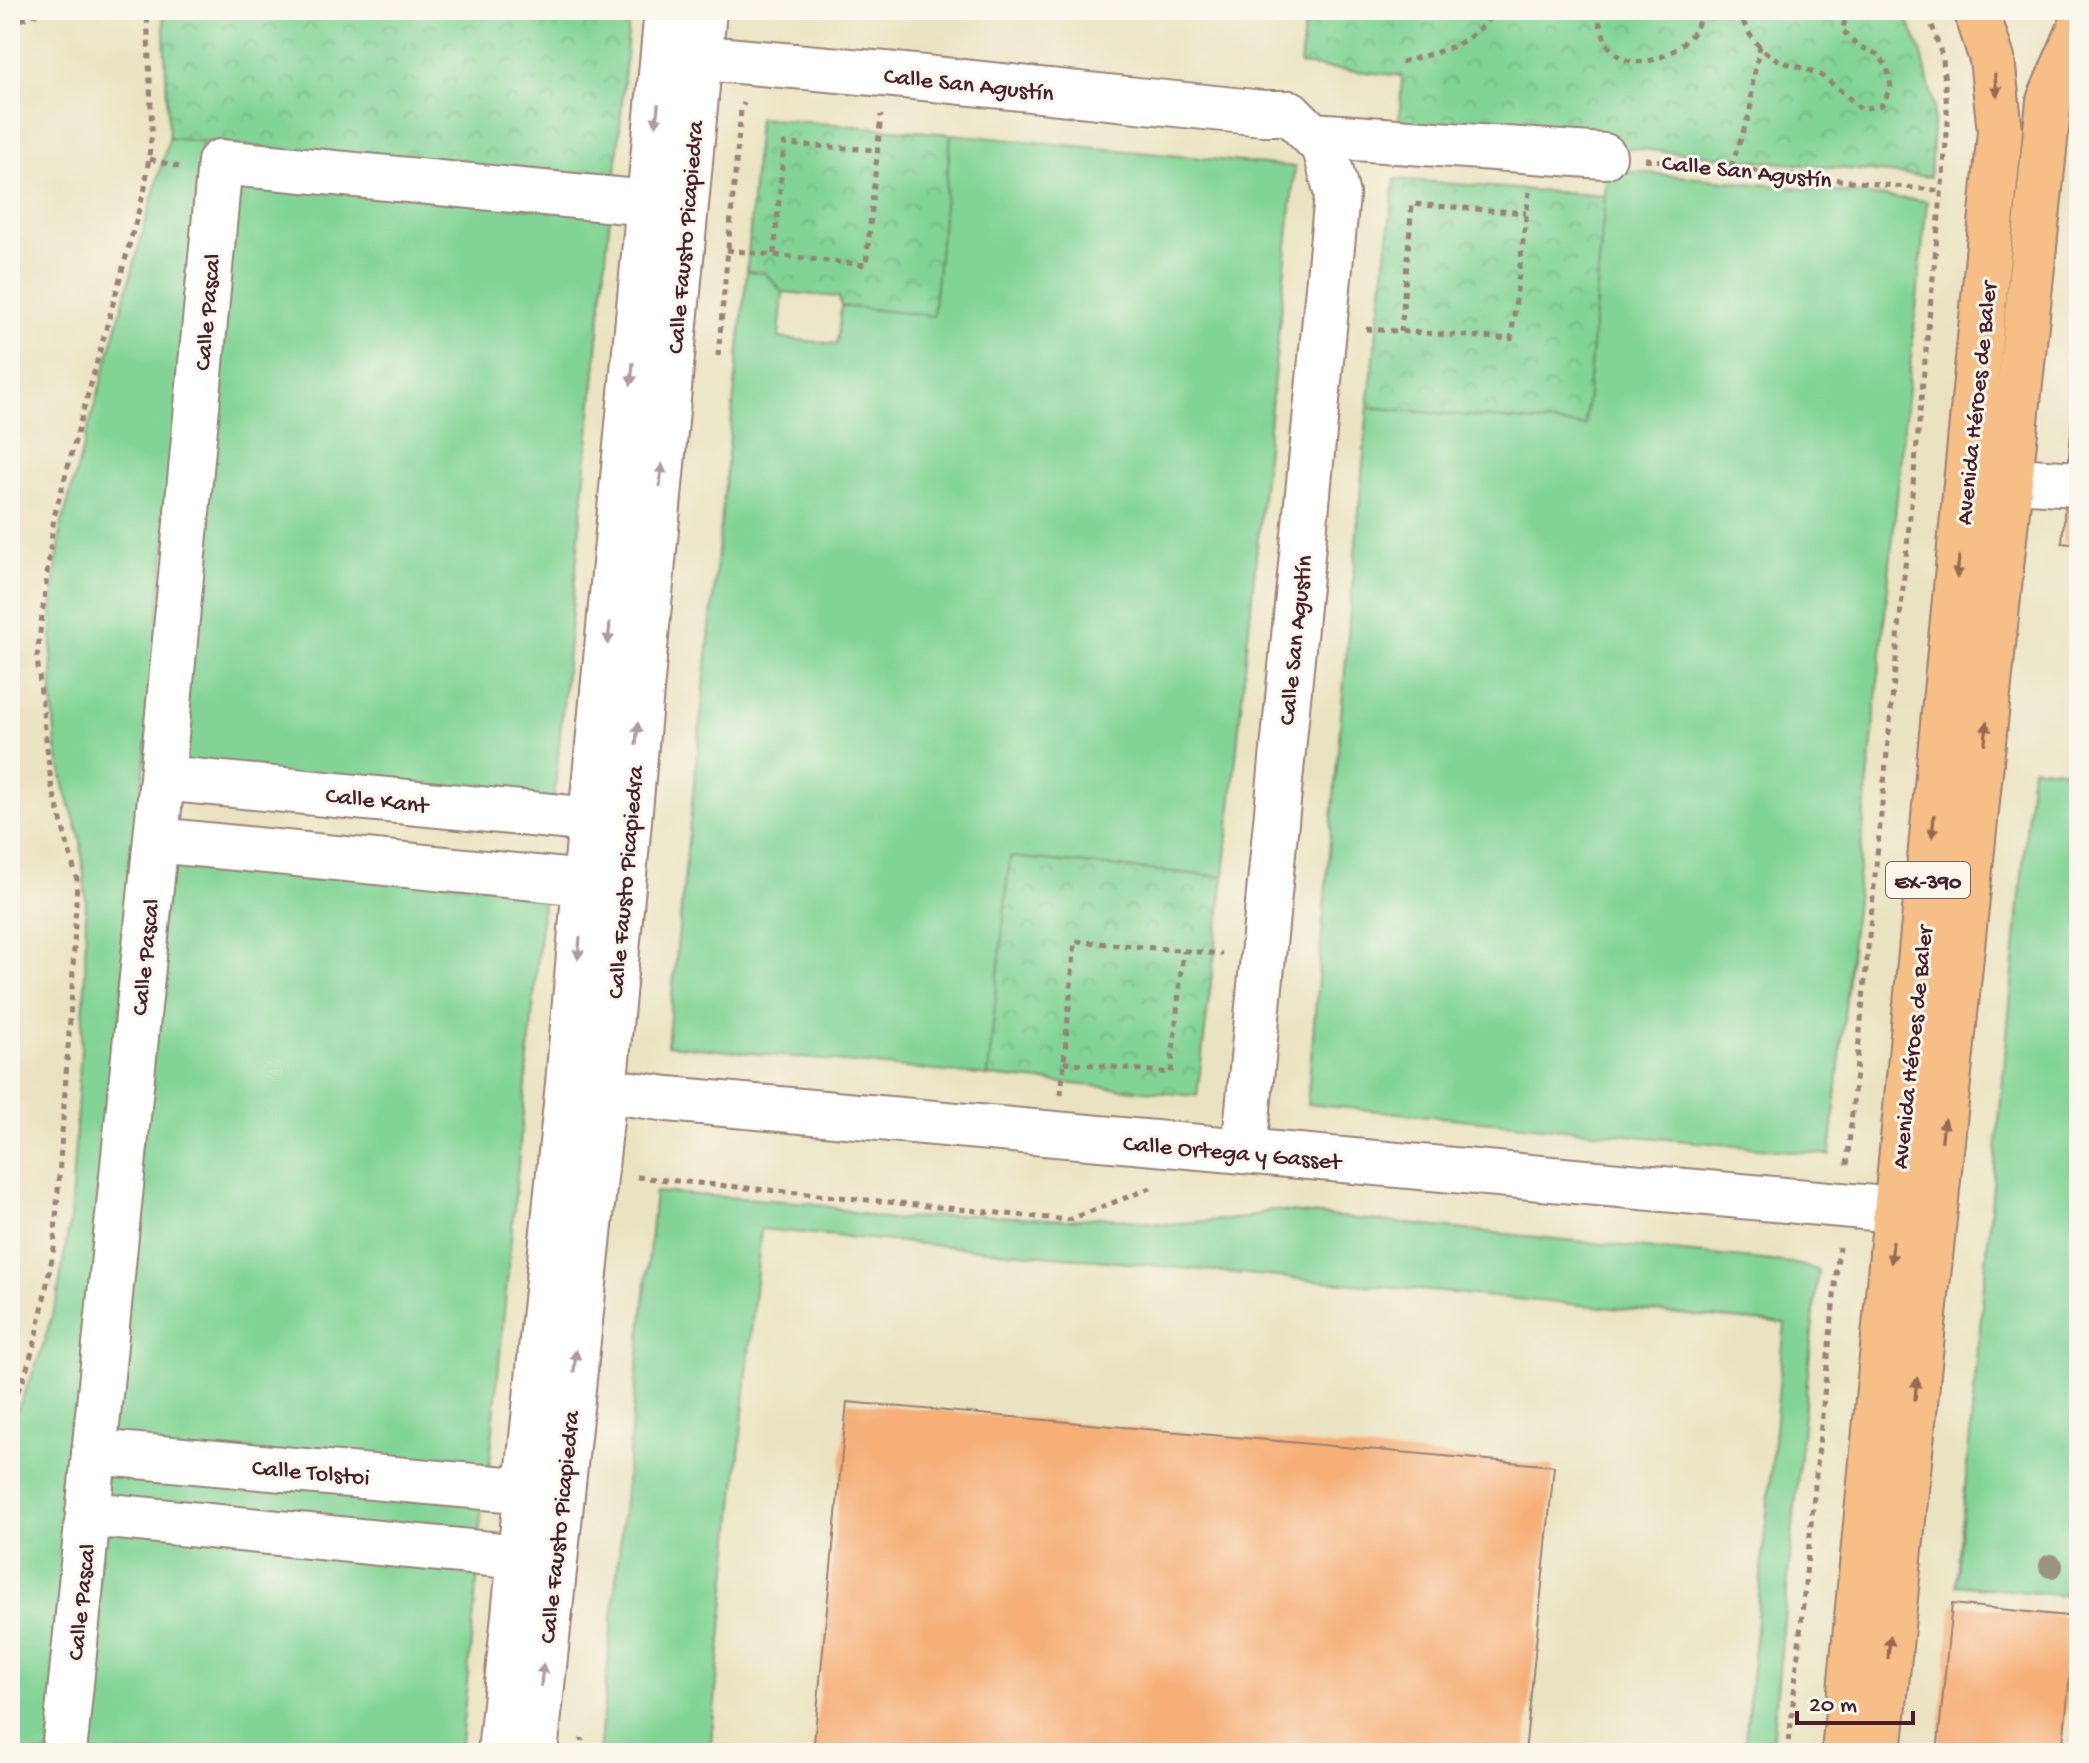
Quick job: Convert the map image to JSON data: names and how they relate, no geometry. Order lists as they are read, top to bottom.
{
  "streets": {
    "main road": ["Avenida Héroes de Baler", "EX-390"],
    "street": [
      "Calle San Agustín",
      "Calle Fausto Picapiedra",
      "Calle Pascal",
      "Calle Kant",
      "Calle Ortega y Gasset",
      "Calle Tolstoi"
    ]
  },
  "crossings": [
    ["Calle San Agustín", "Calle Fausto Picapiedra"],
    ["Calle San Agustín", "Calle Ortega y Gasset"],
    ["Calle Fausto Picapiedra", "Calle Pascal"],
    ["Calle Fausto Picapiedra", "Calle Kant"],
    ["Calle Fausto Picapiedra", "Calle Ortega y Gasset"],
    ["Calle Fausto Picapiedra", "Calle Tolstoi"],
    ["Calle Pascal", "Calle Kant"],
    ["Calle Pascal", "Calle Tolstoi"],
    ["Avenida Héroes de Baler", "Calle Ortega y Gasset"]
  ],
  "scale_bar": "20 m"
}
